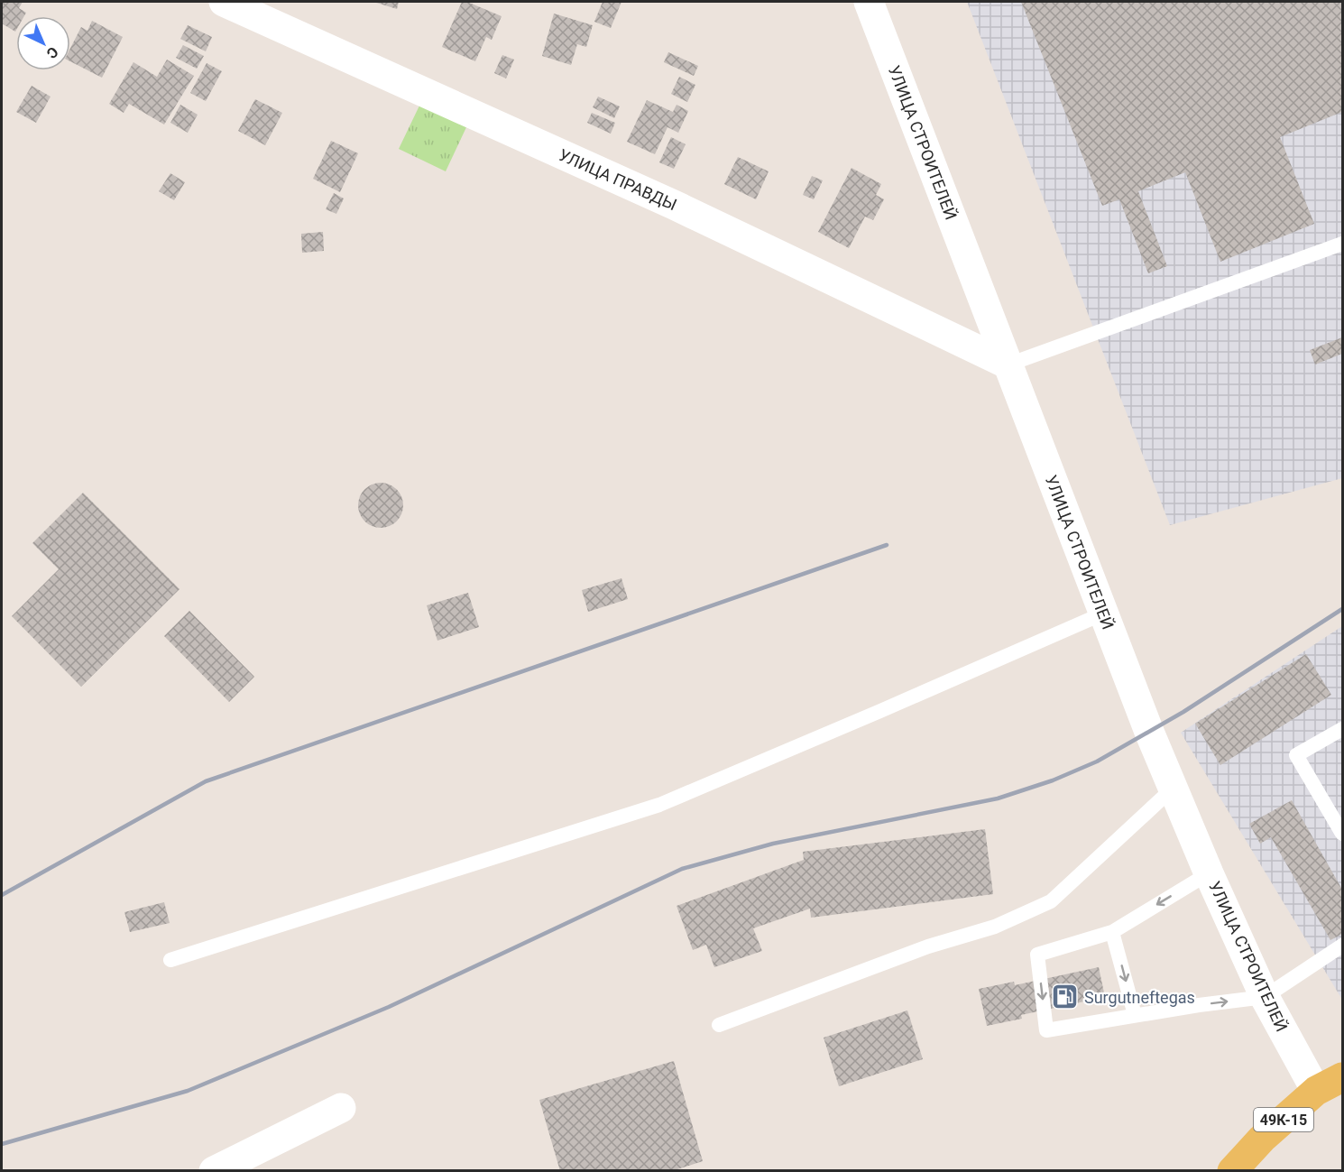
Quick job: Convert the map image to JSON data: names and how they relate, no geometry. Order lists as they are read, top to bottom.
{
  "streets": {
    "main road": ["49К-15"],
    "street": ["УЛИЦА СТРОИТЕЛЕЙ", "УЛИЦА ПРАВДЫ"]
  },
  "crossings": [
    ["УЛИЦА СТРОИТЕЛЕЙ", "УЛИЦА ПРАВДЫ"],
    ["УЛИЦА СТРОИТЕЛЕЙ", "49К-15"]
  ],
  "places": {
    "fuel station": ["Surgutneftegas"]
  },
  "north": "bottom right"
}
